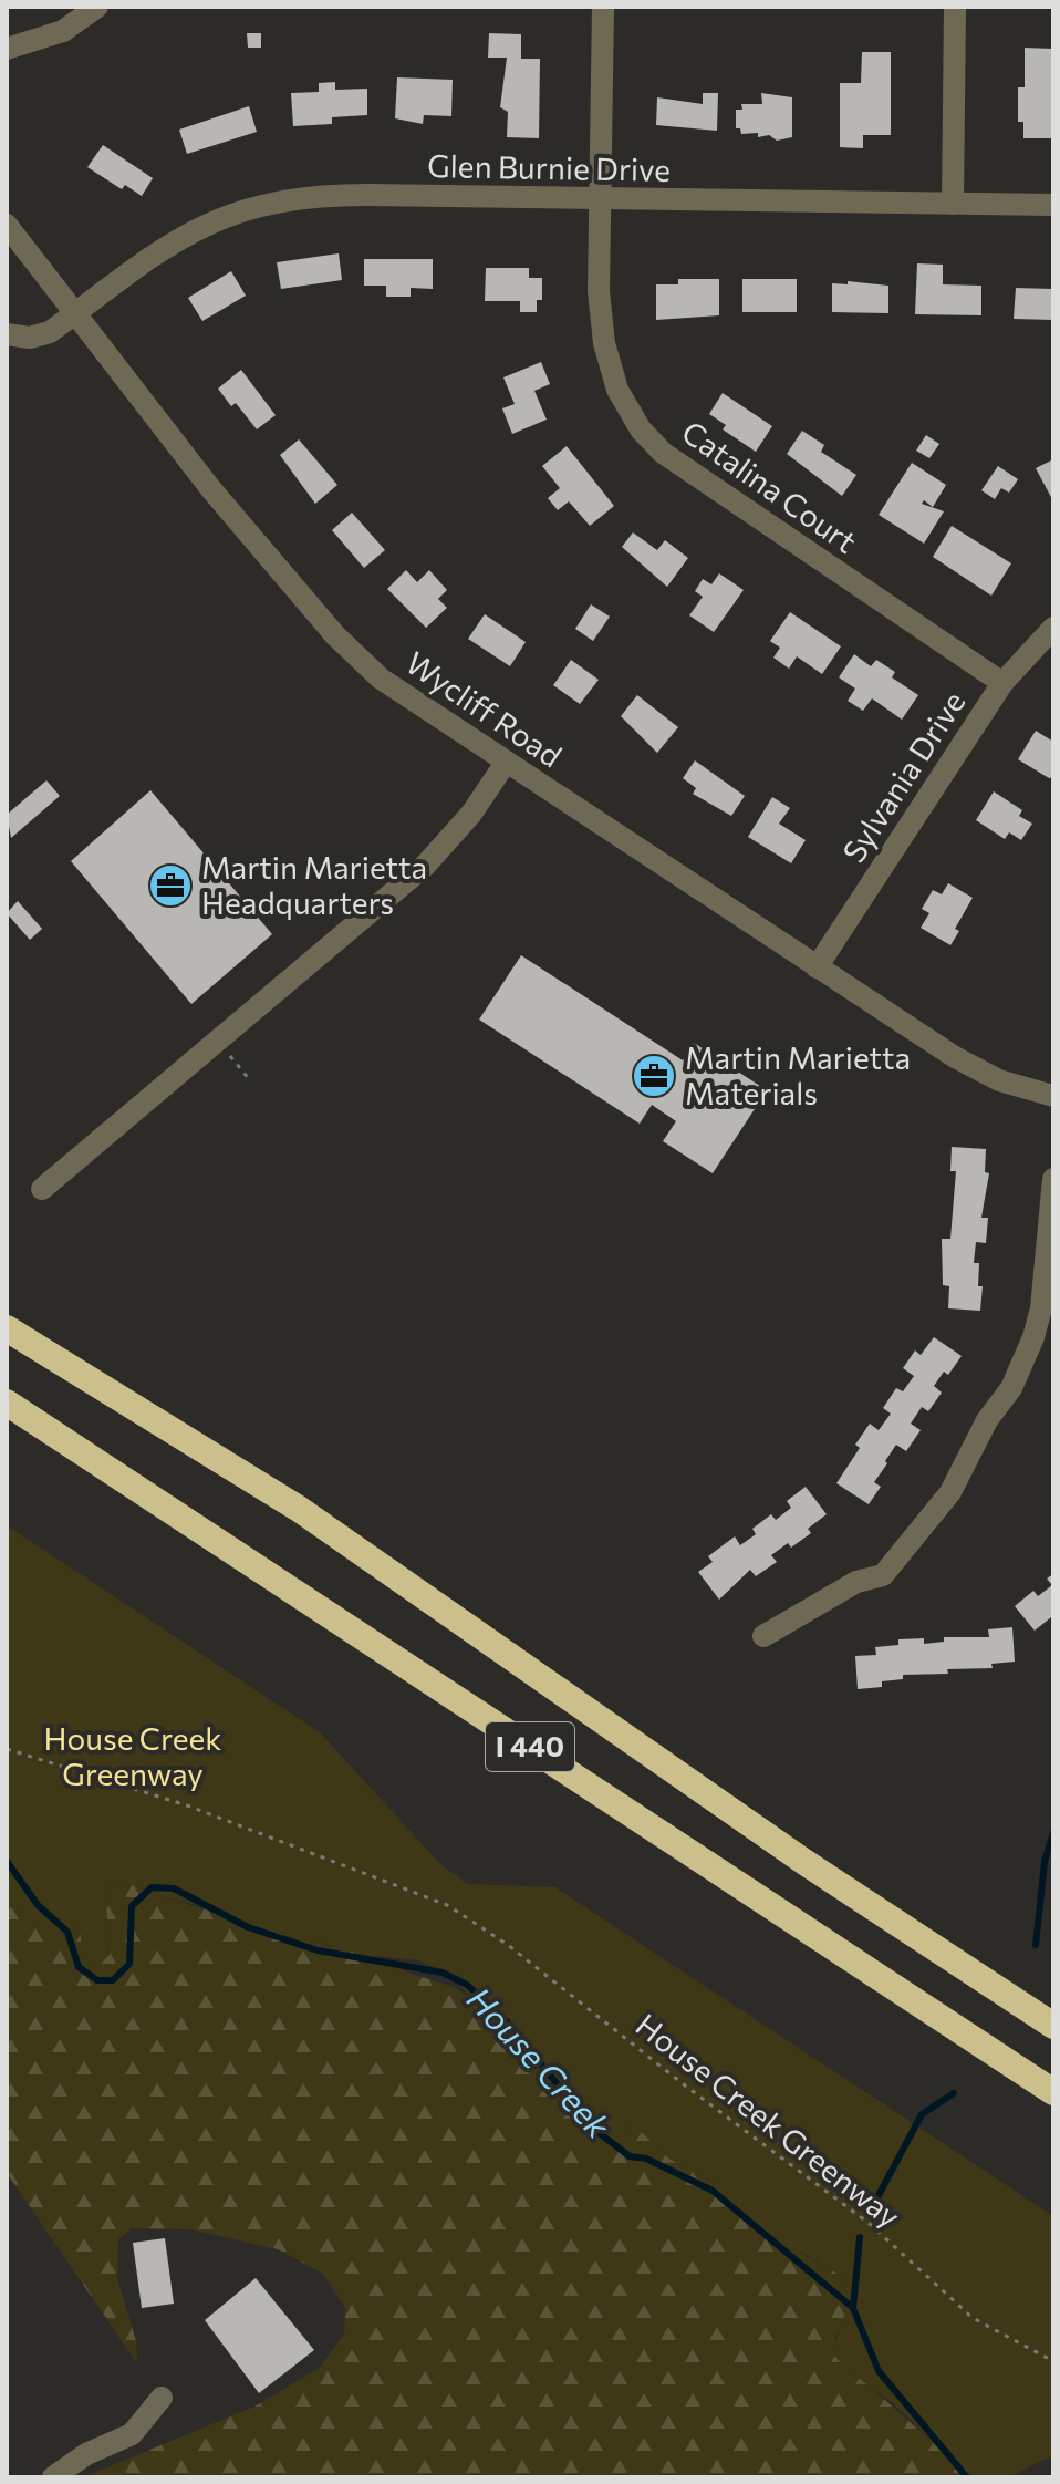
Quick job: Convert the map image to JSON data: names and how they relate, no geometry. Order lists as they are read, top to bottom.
{
  "streets": {
    "highway": ["I 440"],
    "street": [
      "Glen Burnie Drive",
      "Catalina Court",
      "Wycliff Road",
      "Sylvania Drive"
    ],
    "path": ["House Creek Greenway"]
  },
  "crossings": [
    ["Glen Burnie Drive", "Catalina Court"],
    ["Glen Burnie Drive", "Wycliff Road"],
    ["Catalina Court", "Sylvania Drive"],
    ["Wycliff Road", "Sylvania Drive"]
  ],
  "water": ["House Creek"],
  "parks": ["House Creek Greenway"],
  "places": {
    "office": ["Martin Marietta Headquarters", "Martin Marietta Materials"]
  }
}
